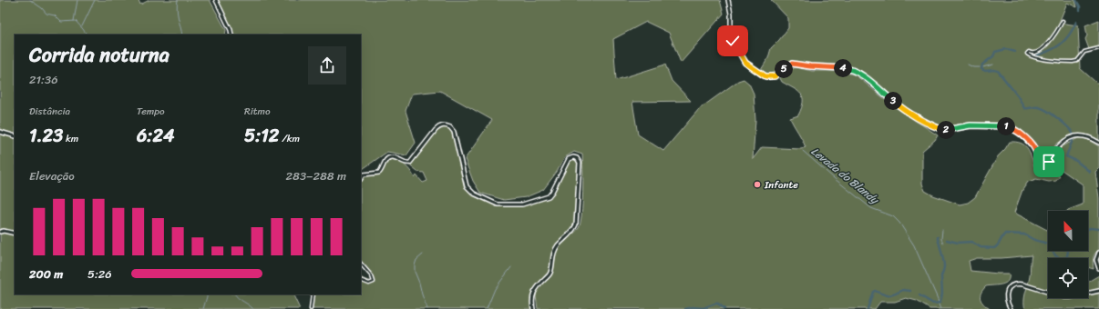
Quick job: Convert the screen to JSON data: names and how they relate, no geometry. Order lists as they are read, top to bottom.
{
  "water": ["Levada do Blandy"],
  "places": ["Infante"],
  "north": "top",
  "page": {
    "heading": ["Corrida noturna", "21:36"],
    "pins": [
      "4",
      "5",
      "3",
      "1",
      "2"
    ],
    "stats": [
      ["Distância", "1.23 km"],
      ["Tempo", "6:24"],
      ["Ritmo", "5:12 /km"]
    ],
    "chart": ["Elevação", "283–288 m"],
    "list": [
      {
        "name": "200 m",
        "note": "5:26"
      }
    ]
  }
}
